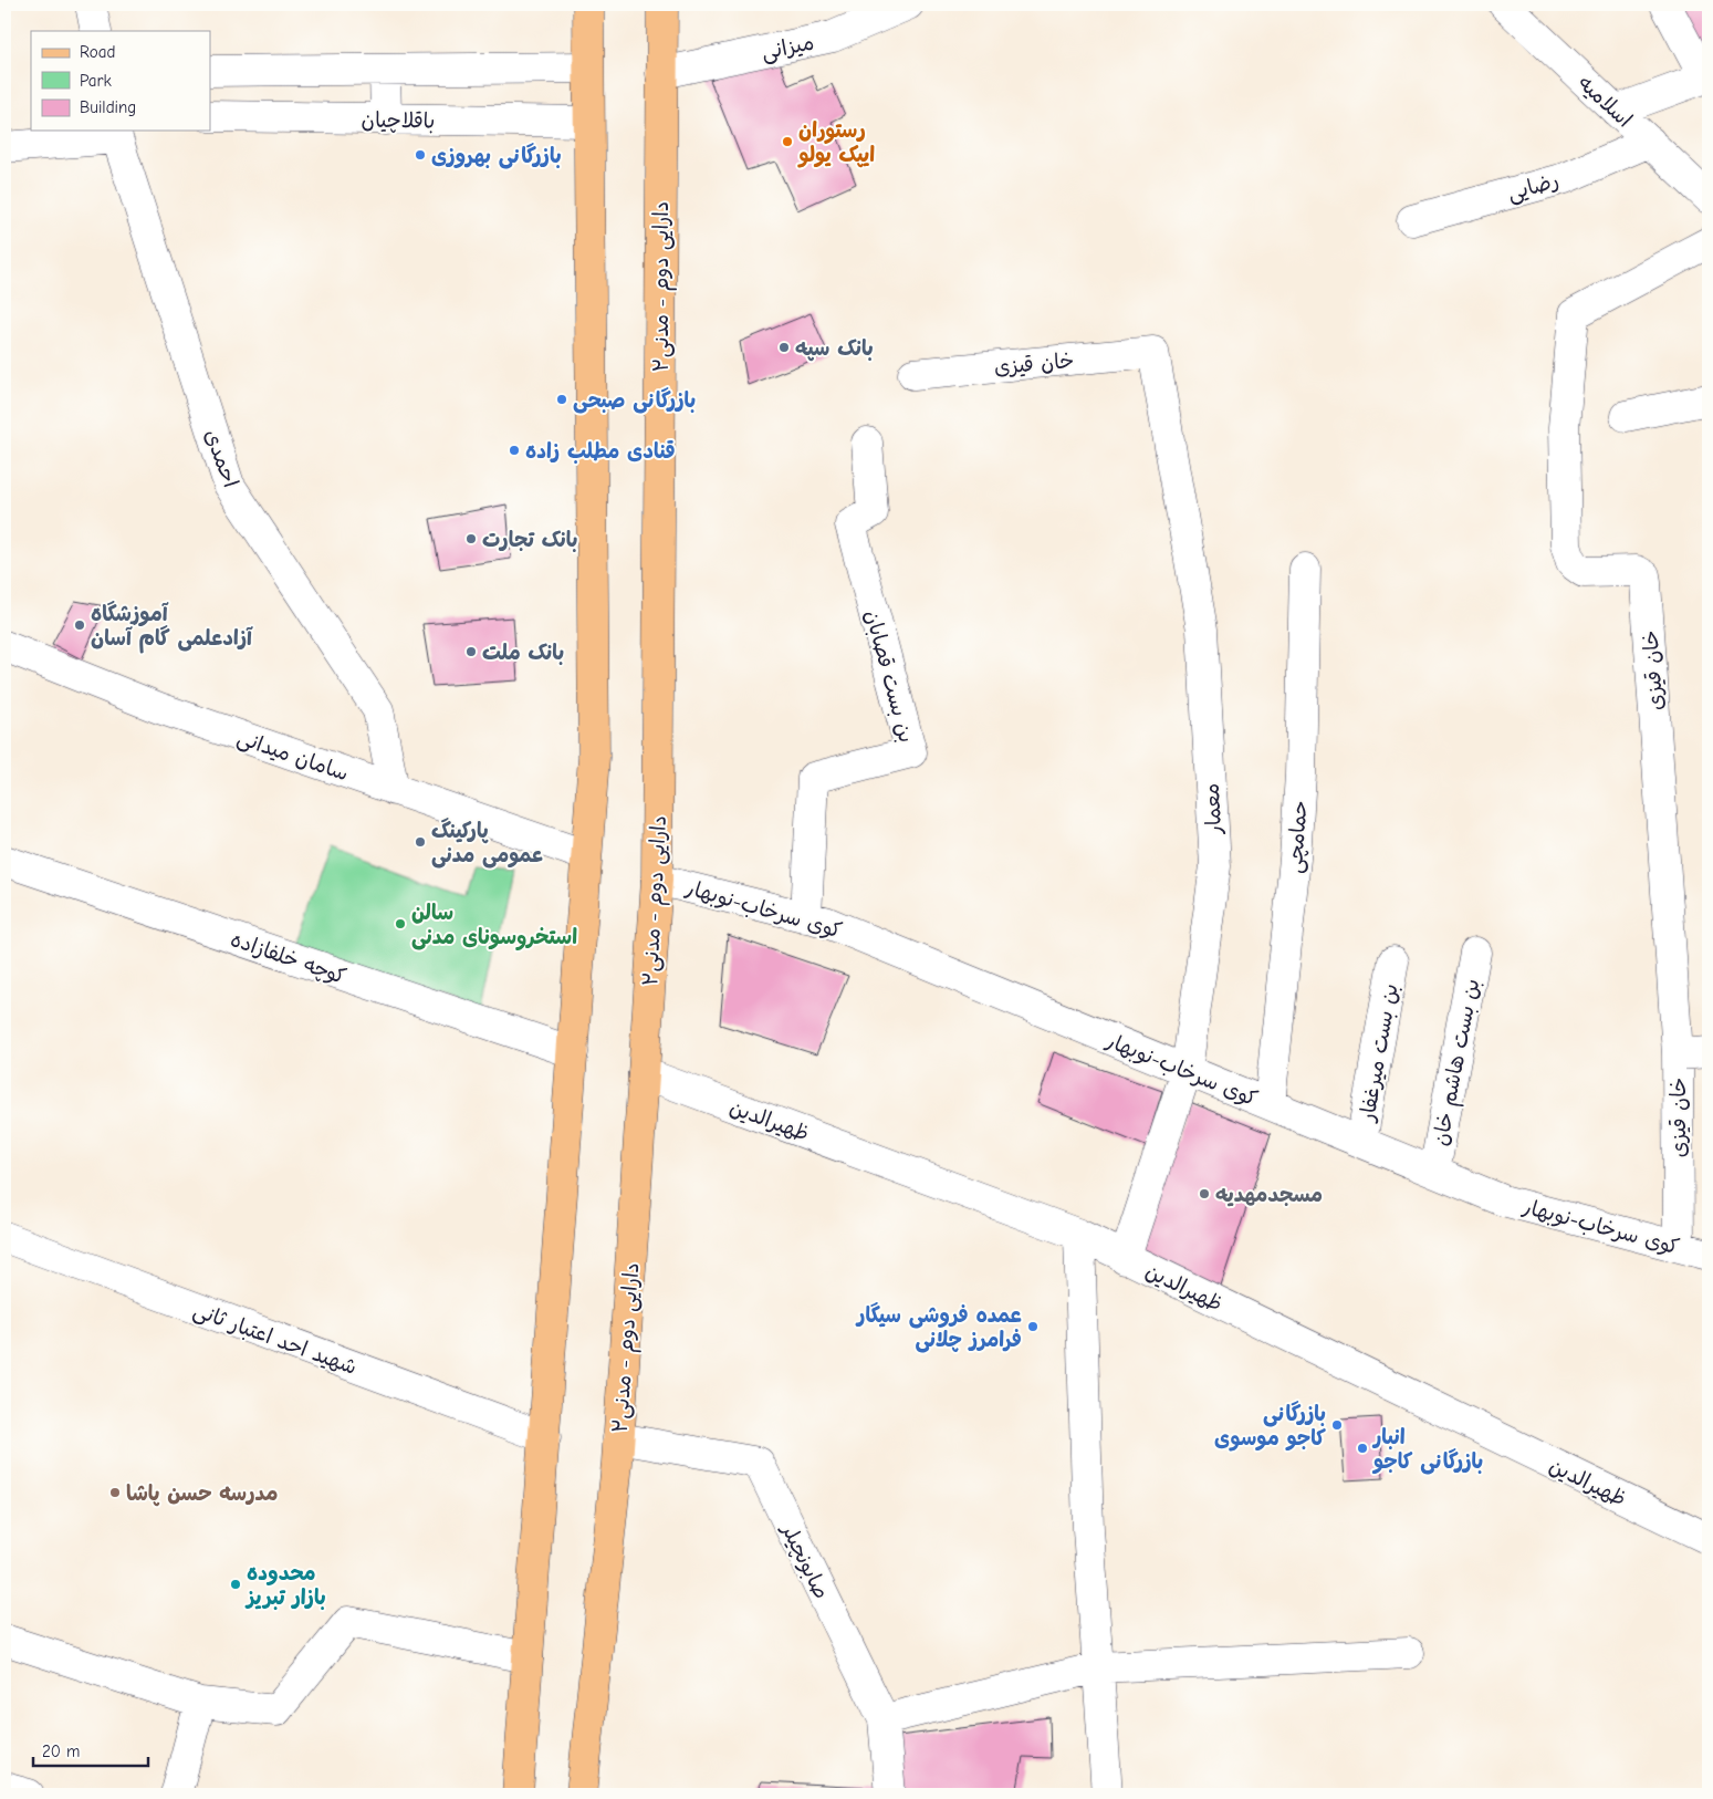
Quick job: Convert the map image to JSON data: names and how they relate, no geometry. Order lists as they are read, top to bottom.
{
  "streets": {
    "main road": ["دارایی دوم - مدنی۲"],
    "street": [
      "میزانی",
      "اسلامیه",
      "باقلاچیان",
      "رضایی",
      "خان قیزی",
      "احمدی",
      "بن بست قصابان",
      "سامان میدانی",
      "معمار",
      "حمامچی",
      "کوی سرخاب-نوبهار",
      "کوچه خلفازاده",
      "بن بست میرغفار",
      "بن بست هاشم خان",
      "ظهیرالدین",
      "شهید احد اعتبار ثانی",
      "صابونچیلر"
    ]
  },
  "crossings": [
    ["میزانی", "دارایی دوم - مدنی۲"],
    ["اسلامیه", "رضایی"],
    ["دارایی دوم - مدنی۲", "کوی سرخاب-نوبهار"],
    ["دارایی دوم - مدنی۲", "ظهیرالدین"],
    ["دارایی دوم - مدنی۲", "صابونچیلر"],
    ["خان قیزی", "معمار"],
    ["خان قیزی", "کوی سرخاب-نوبهار"],
    ["احمدی", "سامان میدانی"],
    ["بن بست قصابان", "کوی سرخاب-نوبهار"],
    ["معمار", "کوی سرخاب-نوبهار"],
    ["معمار", "ظهیرالدین"],
    ["حمامچی", "کوی سرخاب-نوبهار"],
    ["کوی سرخاب-نوبهار", "بن بست میرغفار"],
    ["کوی سرخاب-نوبهار", "بن بست هاشم خان"]
  ],
  "places": [
    "رستوران ایپک یولو",
    "بازرگانی بهروزی",
    "بانک سپه",
    "بازرگانی صبحی",
    "قنادی مطلب زاده",
    "بانک تجارت",
    "آموزشگاه آزادعلمی گام آسان",
    "بانک ملت",
    "پارکینگ عمومی مدنی",
    "سالن استخروسونای مدنی",
    "مسجدمهدیه",
    "عمده فروشی سیگار فرامرز چلانی",
    "بازرگانی کاجو موسوی",
    "انبار بازرگانی کاجو",
    "مدرسه حسن پاشا",
    "محدوده بازار تبریز"
  ],
  "legend": ["Road", "Park", "Building"],
  "scale_bar": "20 m"
}
